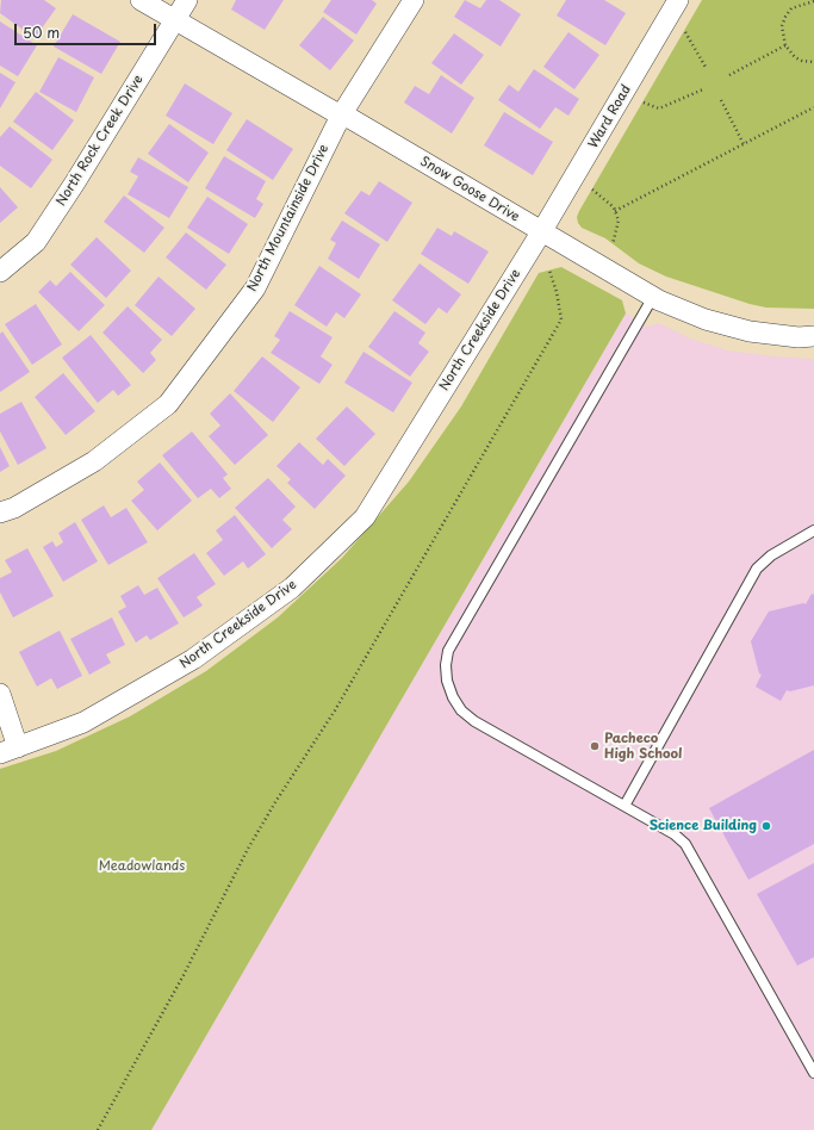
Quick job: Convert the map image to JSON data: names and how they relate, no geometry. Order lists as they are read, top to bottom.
{
  "streets": {
    "street": [
      "Ward Road",
      "North Rock Creek Drive",
      "Snow Goose Drive",
      "North Mountainside Drive",
      "North Creekside Drive"
    ]
  },
  "crossings": [
    ["Ward Road", "Snow Goose Drive"],
    ["Ward Road", "North Creekside Drive"],
    ["North Rock Creek Drive", "Snow Goose Drive"],
    ["Snow Goose Drive", "North Mountainside Drive"],
    ["Snow Goose Drive", "North Creekside Drive"]
  ],
  "parks": ["Meadowlands"],
  "places": ["Pacheco High School", "Science Building"],
  "scale_bar": "50 m"
}
